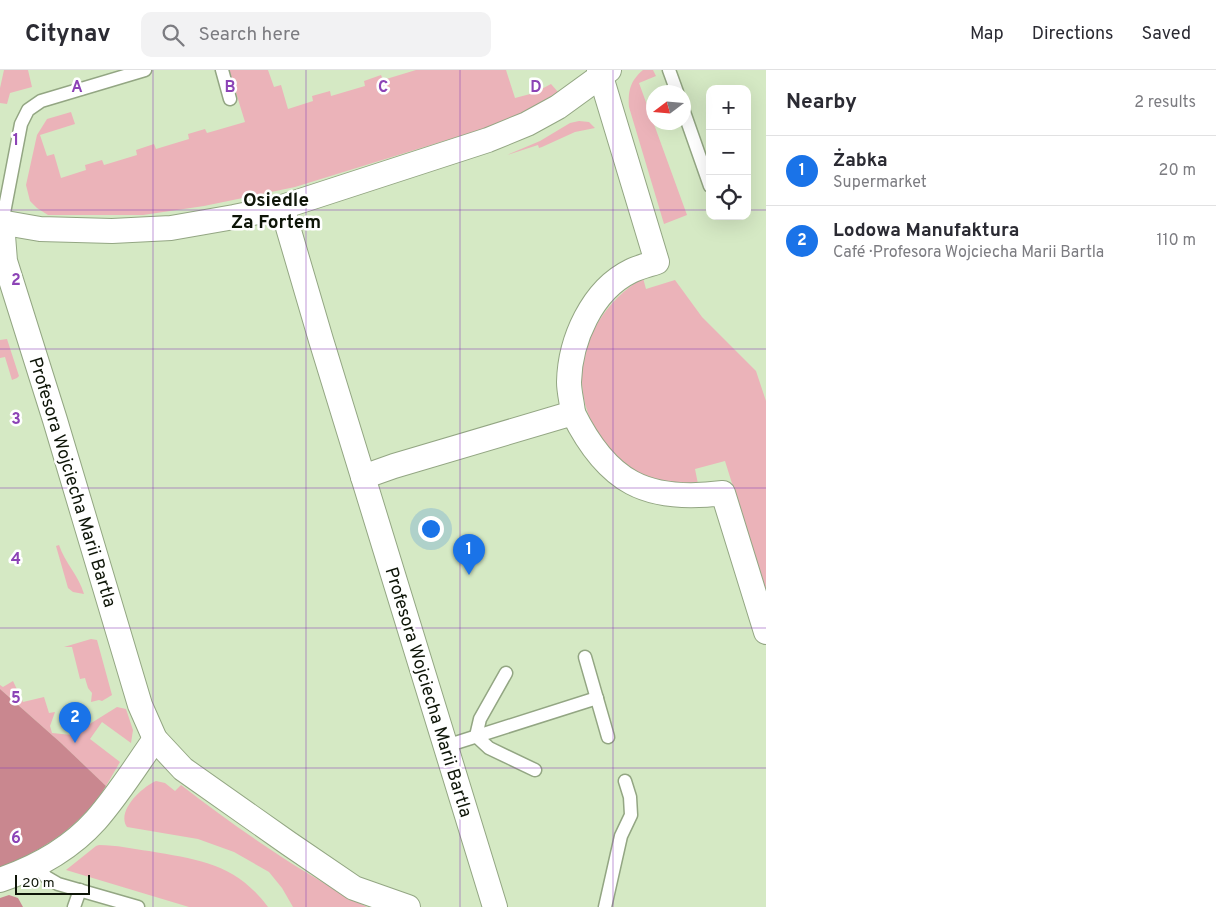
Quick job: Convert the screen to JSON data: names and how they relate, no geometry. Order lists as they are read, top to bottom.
{
  "streets": {
    "street": ["Profesora Wojciecha Marii Bartla"]
  },
  "districts": ["Osiedle Za Fortem"],
  "scale_bar": "20 m",
  "north": "left",
  "page": {
    "header": "Citynav",
    "search": "Search here",
    "nav": ["Map", "Directions", "Saved"],
    "heading": ["Nearby", "2 results"],
    "map_buttons": ["+", "−"],
    "list": [
      {
        "mark": "1",
        "name": "Żabka",
        "note": "Supermarket",
        "value": "20 m"
      },
      {
        "mark": "2",
        "name": "Lodowa Manufaktura",
        "note": "Café · Profesora Wojciecha Marii Bartla",
        "value": "110 m"
      }
    ],
    "pins": ["1", "2"],
    "scale": "20 m"
  },
  "grid": {
    "columns": [
      "A",
      "B",
      "C",
      "D"
    ],
    "rows": [
      "1",
      "2",
      "3",
      "4",
      "5",
      "6"
    ]
  }
}
